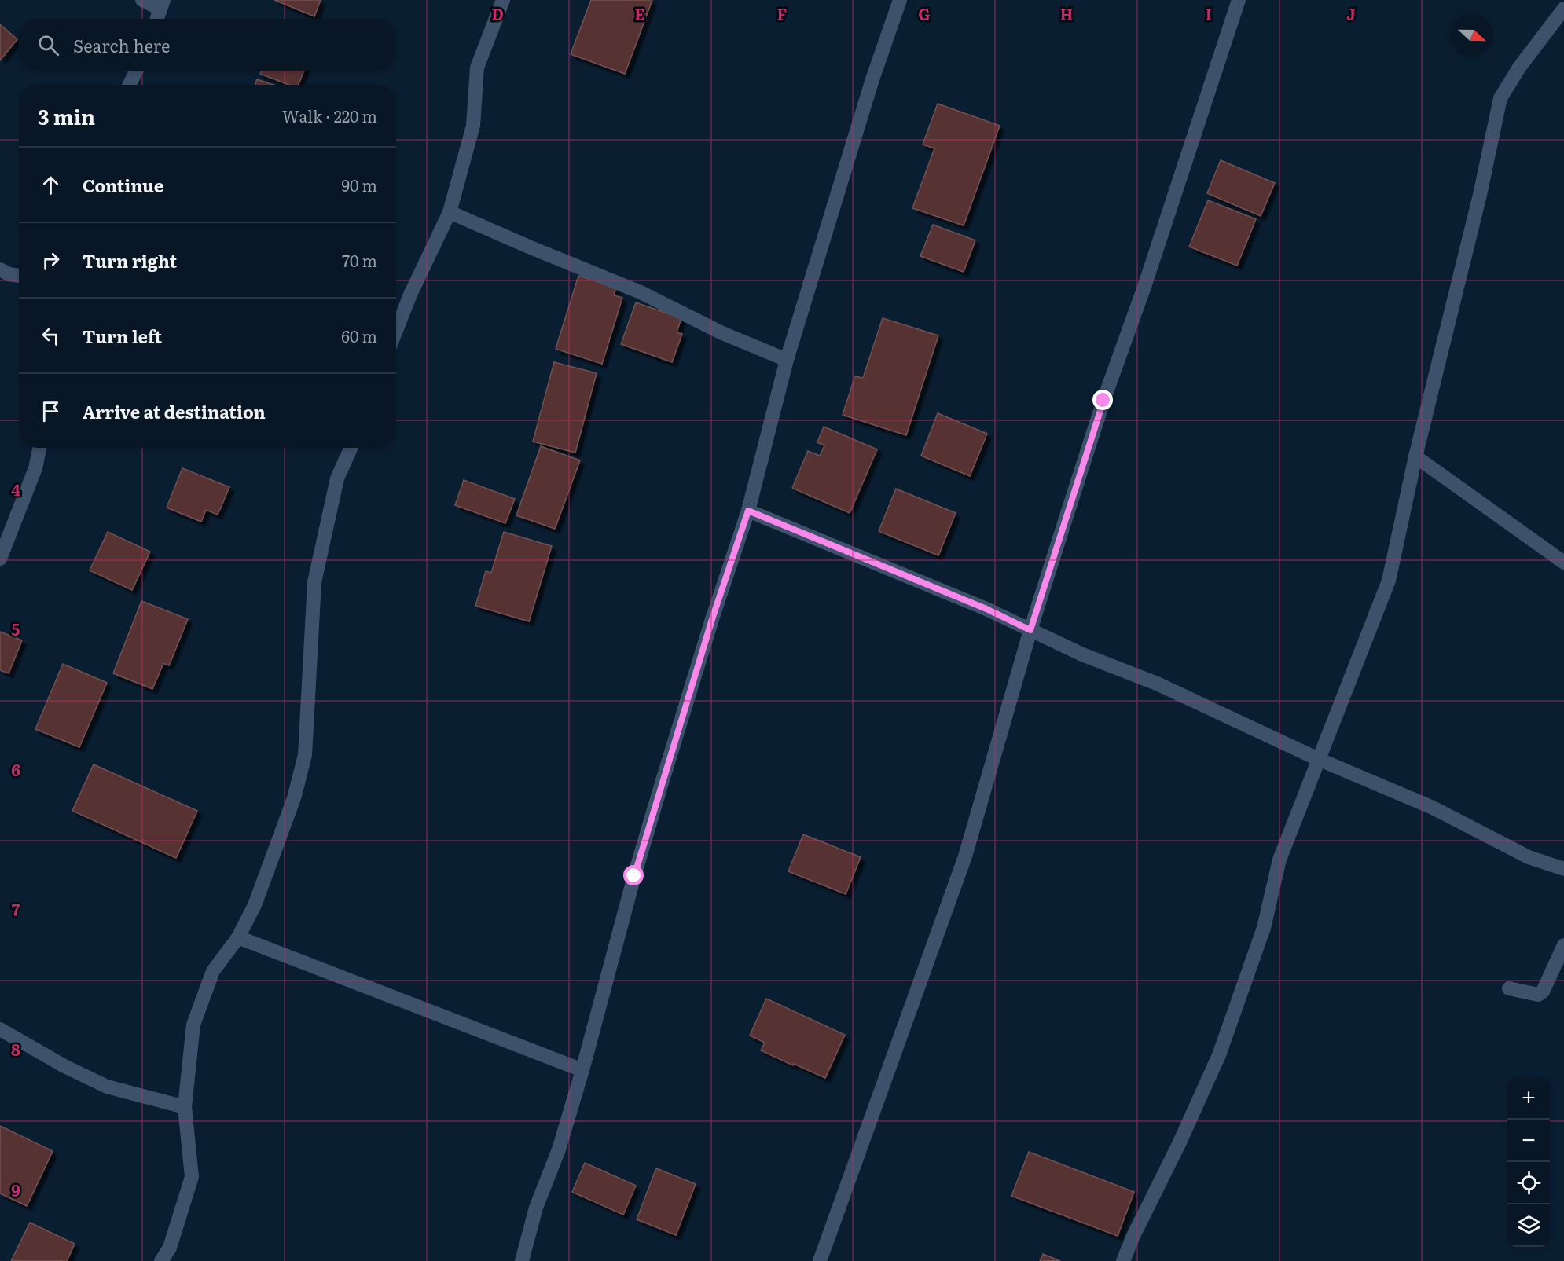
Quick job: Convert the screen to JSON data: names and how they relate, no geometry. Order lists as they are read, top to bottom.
{
  "north": "right",
  "page": {
    "search": "Search here",
    "heading": ["3 min", "Walk · 220 m"],
    "list": [
      ["Continue", "90 m"],
      ["Turn right", "70 m"],
      ["Turn left", "60 m"],
      "Arrive at destination"
    ],
    "map_buttons": ["+", "−"]
  },
  "grid": {
    "columns": [
      "D",
      "E",
      "F",
      "G",
      "H",
      "I",
      "J"
    ],
    "rows": [
      "4",
      "5",
      "6",
      "7",
      "8",
      "9"
    ]
  }
}
